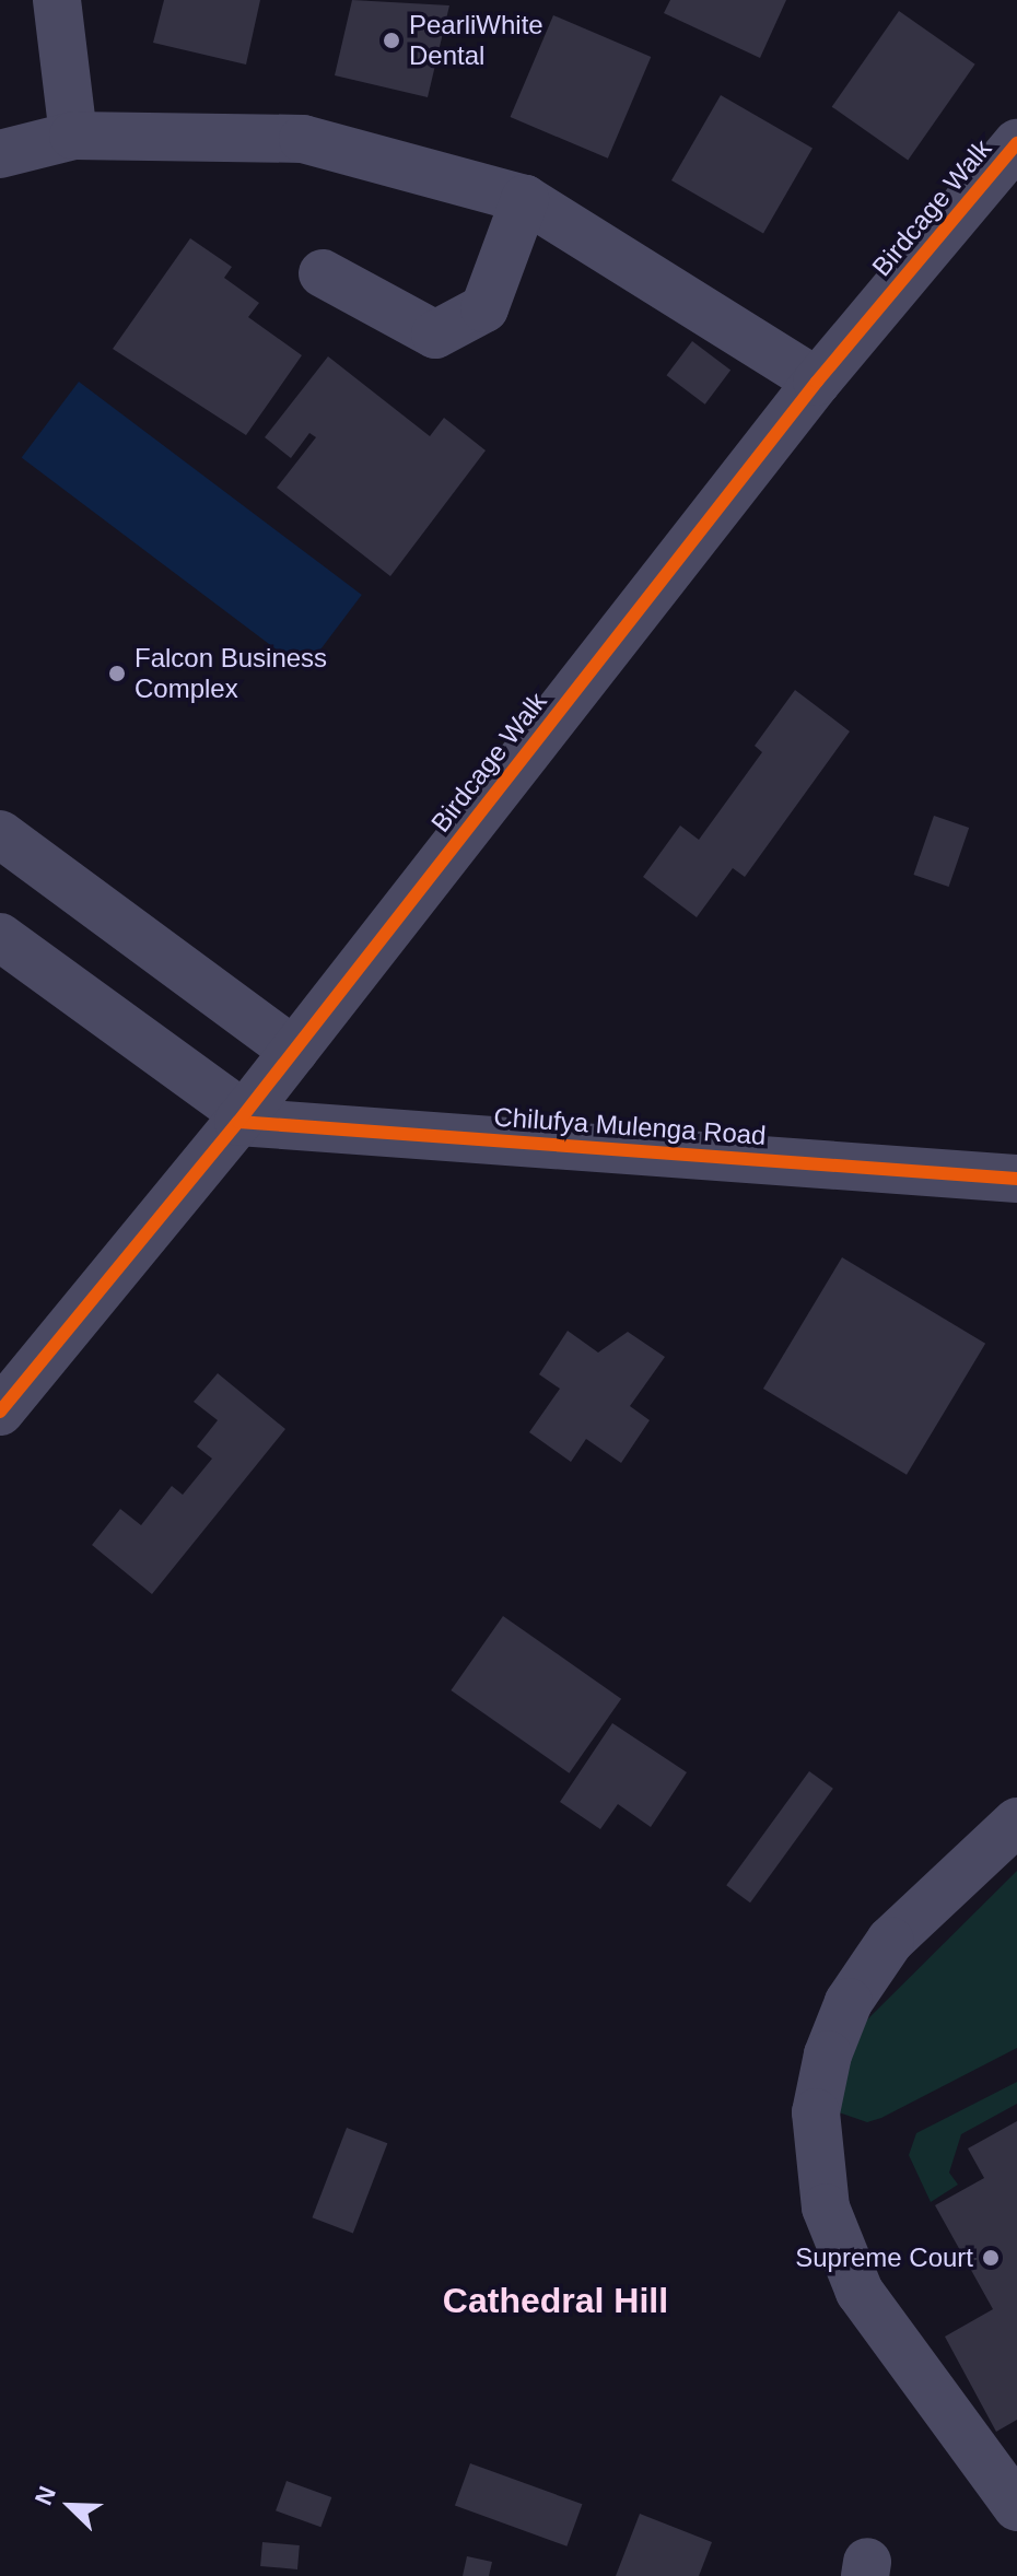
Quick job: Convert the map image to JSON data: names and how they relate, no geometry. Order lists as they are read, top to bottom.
{
  "streets": {
    "street": ["Birdcage Walk", "Chilufya Mulenga Road"]
  },
  "crossings": [
    ["Birdcage Walk", "Chilufya Mulenga Road"]
  ],
  "districts": ["Cathedral Hill"],
  "places": ["PearliWhite Dental", "Falcon Business Complex", "Supreme Court"],
  "north": "top left"
}
